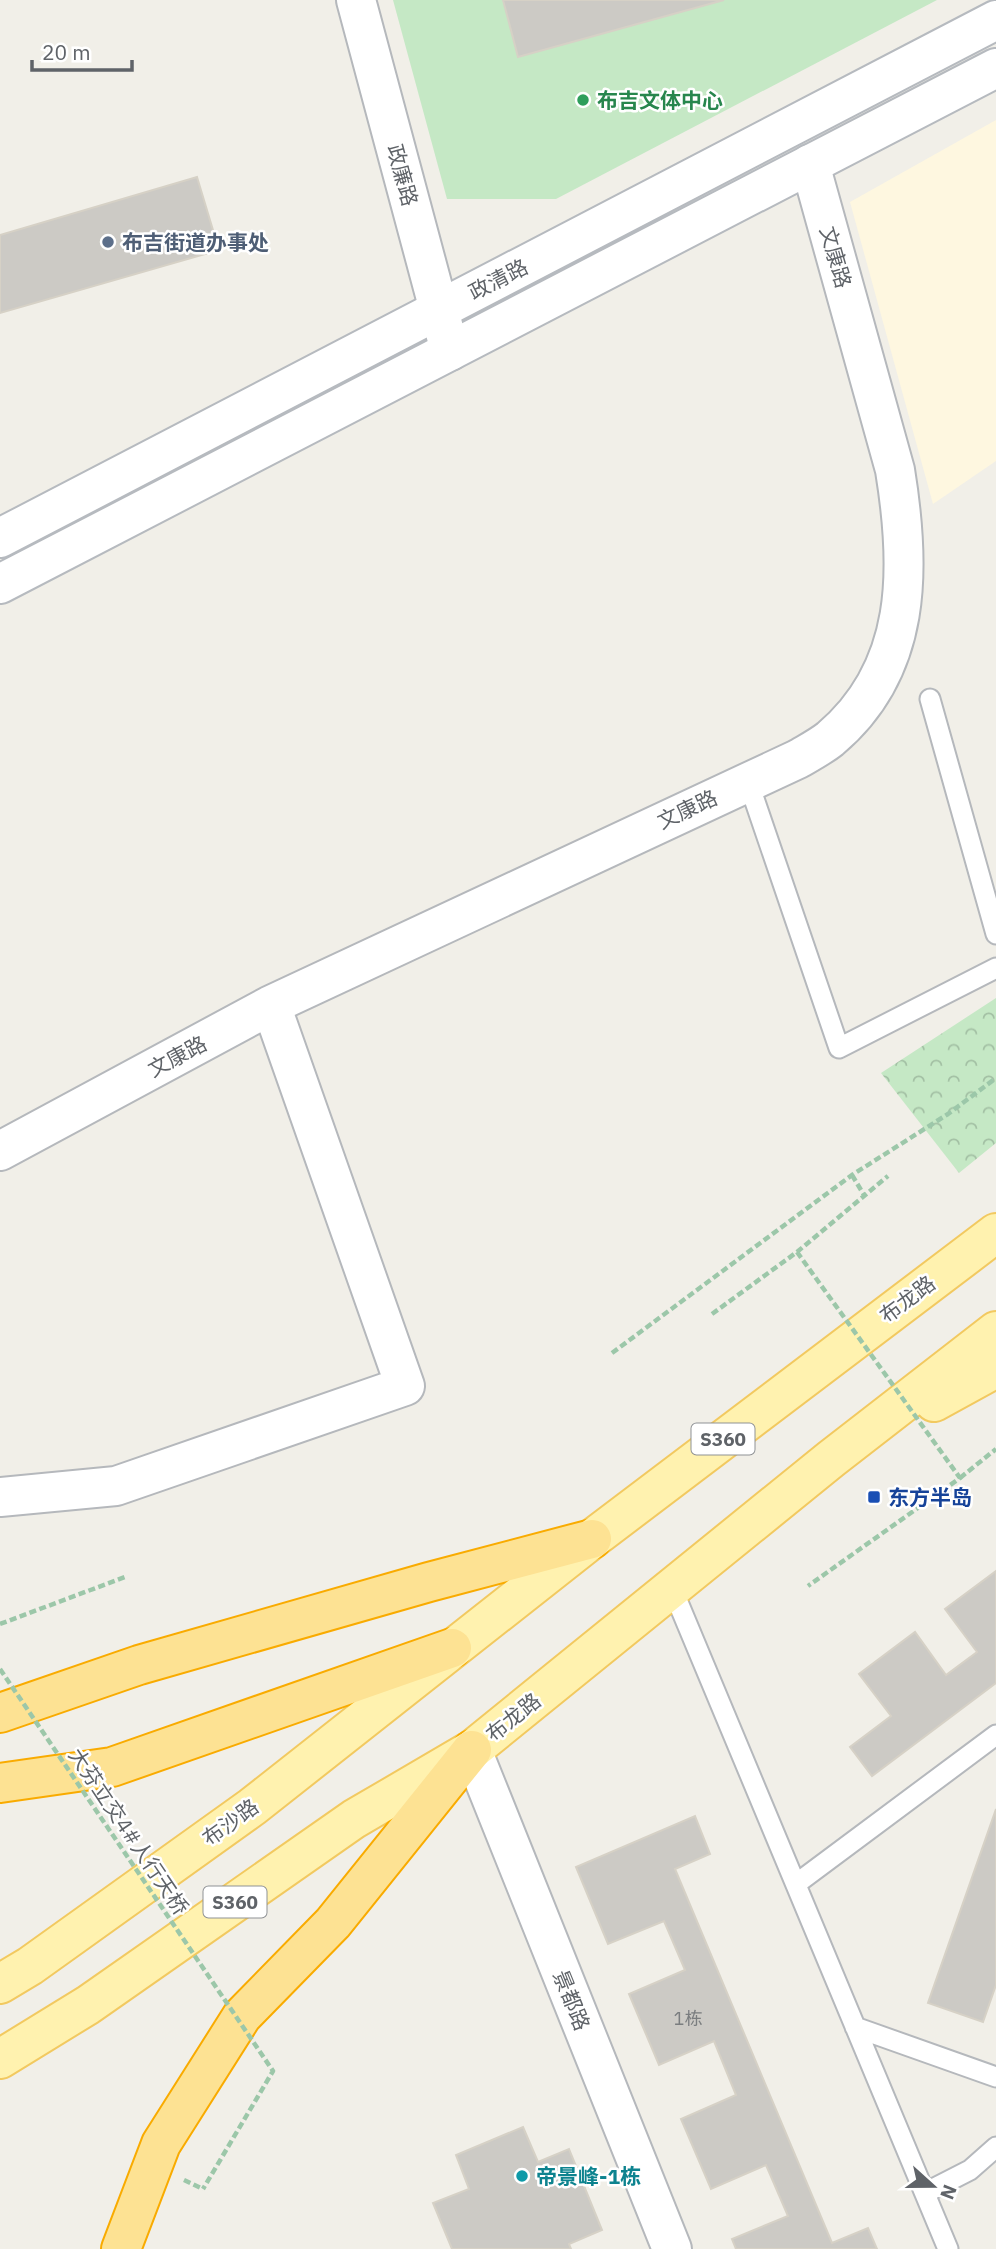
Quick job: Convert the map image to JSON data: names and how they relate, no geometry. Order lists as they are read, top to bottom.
{
  "streets": {
    "main road": ["布龙路", "S360", "布沙路"],
    "street": [
      "政廉路",
      "文康路",
      "政清路",
      "景都路"
    ],
    "path": ["大芬立交4#人行天桥"]
  },
  "crossings": [
    ["政廉路", "政清路"],
    ["文康路", "政清路"],
    ["布龙路", "布沙路"],
    ["布龙路", "景都路"]
  ],
  "places": {
    "other": ["布吉文体中心", "布吉街道办事处", "帝景峰-1栋"],
    "transit": ["东方半岛"]
  },
  "house_numbers": ["1栋"],
  "scale_bar": "20 m",
  "north": "right"
}
